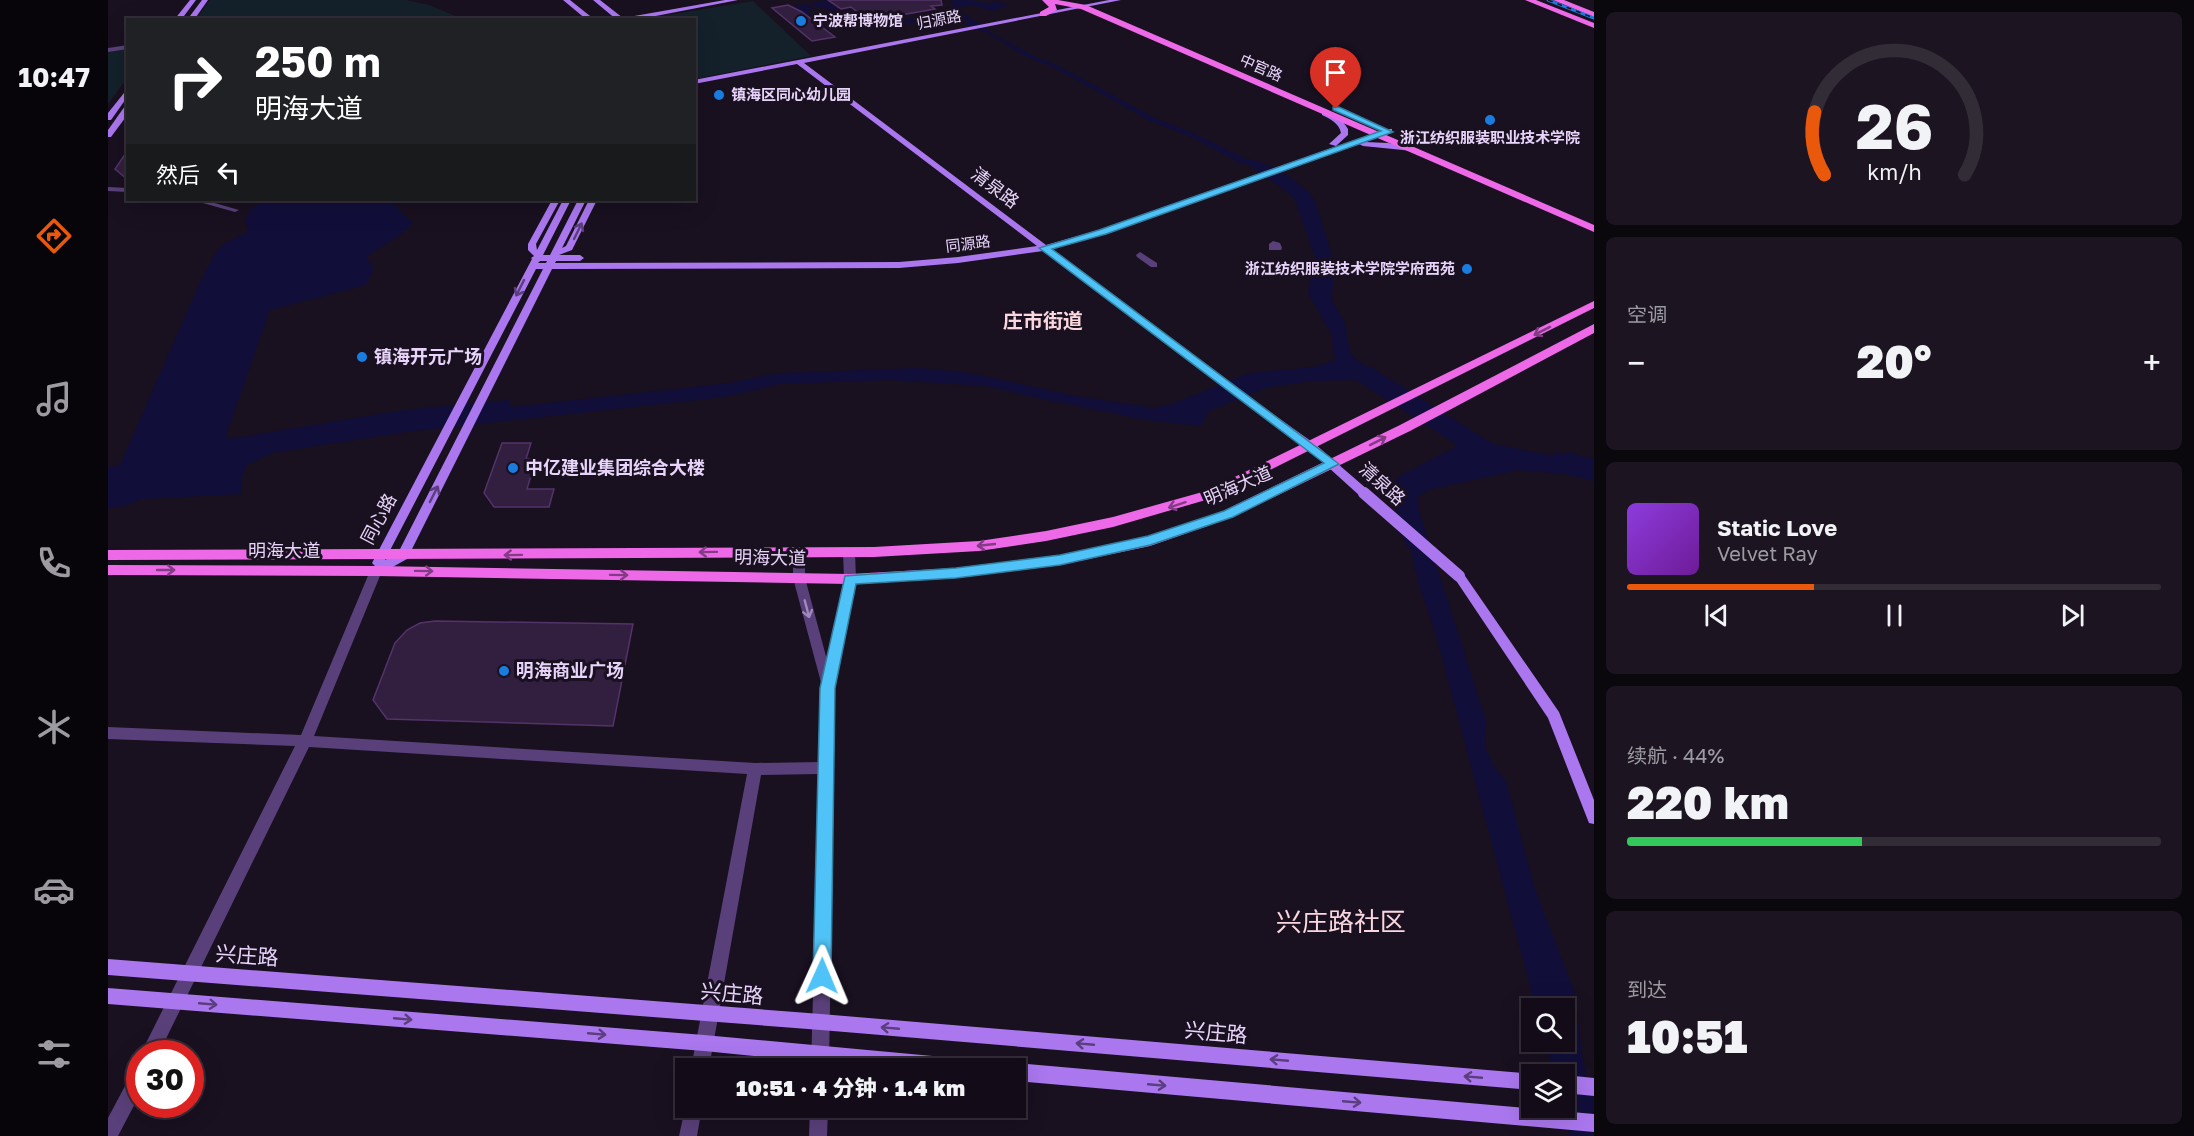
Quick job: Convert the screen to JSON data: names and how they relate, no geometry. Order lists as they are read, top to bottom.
{
  "streets": {
    "main road": ["中官路", "明海大道"],
    "street": [
      "归源路",
      "清泉路",
      "同源路",
      "同心路",
      "兴庄路"
    ]
  },
  "crossings": [
    ["归源路", "中官路"],
    ["归源路", "清泉路"],
    ["中官路", "同源路"],
    ["清泉路", "同源路"],
    ["清泉路", "明海大道"],
    ["同源路", "同心路"],
    ["明海大道", "同心路"]
  ],
  "districts": ["庄市街道", "兴庄路社区"],
  "places": [
    "宁波帮博物馆",
    "镇海区同心幼儿园",
    "浙江纺织服装职业技术学院",
    "浙江纺织服装技术学院学府西苑",
    "镇海开元广场",
    "中亿建业集团综合大楼",
    "明海商业广场"
  ],
  "page": {
    "tabs": "10:47",
    "turn": ["250 m", "明海大道"],
    "then": "然后",
    "tile": [
      "空调",
      ["续航 · 44%", "220 km"],
      ["到达", "10:51"]
    ],
    "heat": ["−", "20°", "+"],
    "song": ["Static Love", "Velvet Ray"],
    "limit": "30",
    "trip": "10:51 · 4 分钟 · 1.4 km",
    "gauge": ["26", "km/h"]
  }
}
